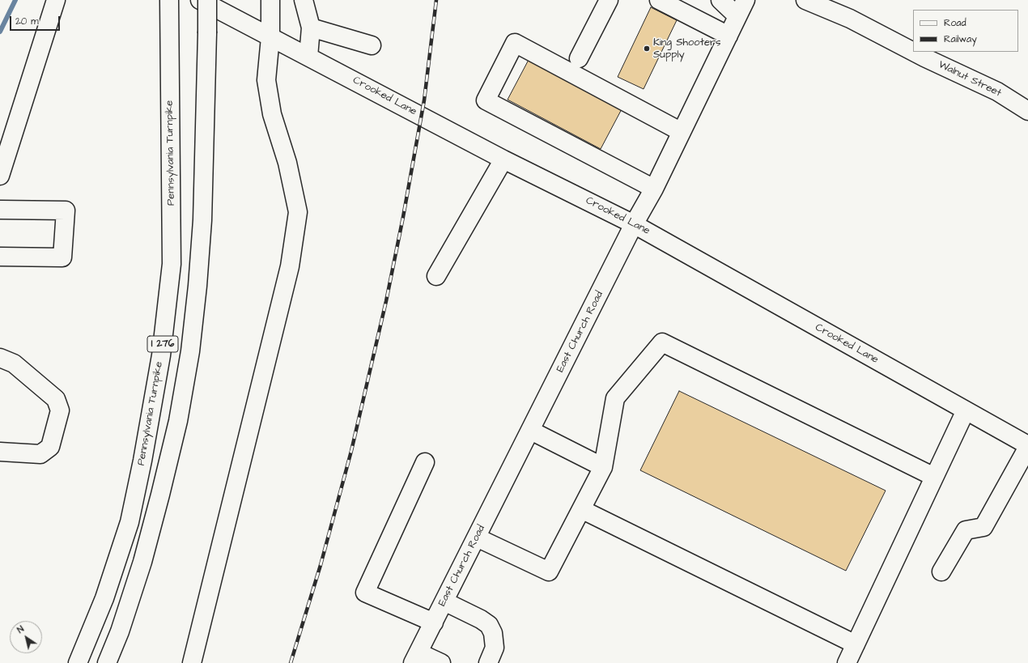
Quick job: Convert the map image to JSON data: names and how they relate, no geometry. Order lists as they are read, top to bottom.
{
  "streets": {
    "main road": [
      "Walnut Street",
      "Crooked Lane",
      "Pennsylvania Turnpike",
      "East Church Road",
      "I 276"
    ]
  },
  "crossings": [
    ["Crooked Lane", "East Church Road"]
  ],
  "places": ["King Shooters Supply"],
  "legend": ["Road", "Railway"],
  "scale_bar": "20 m",
  "north": "top left"
}
